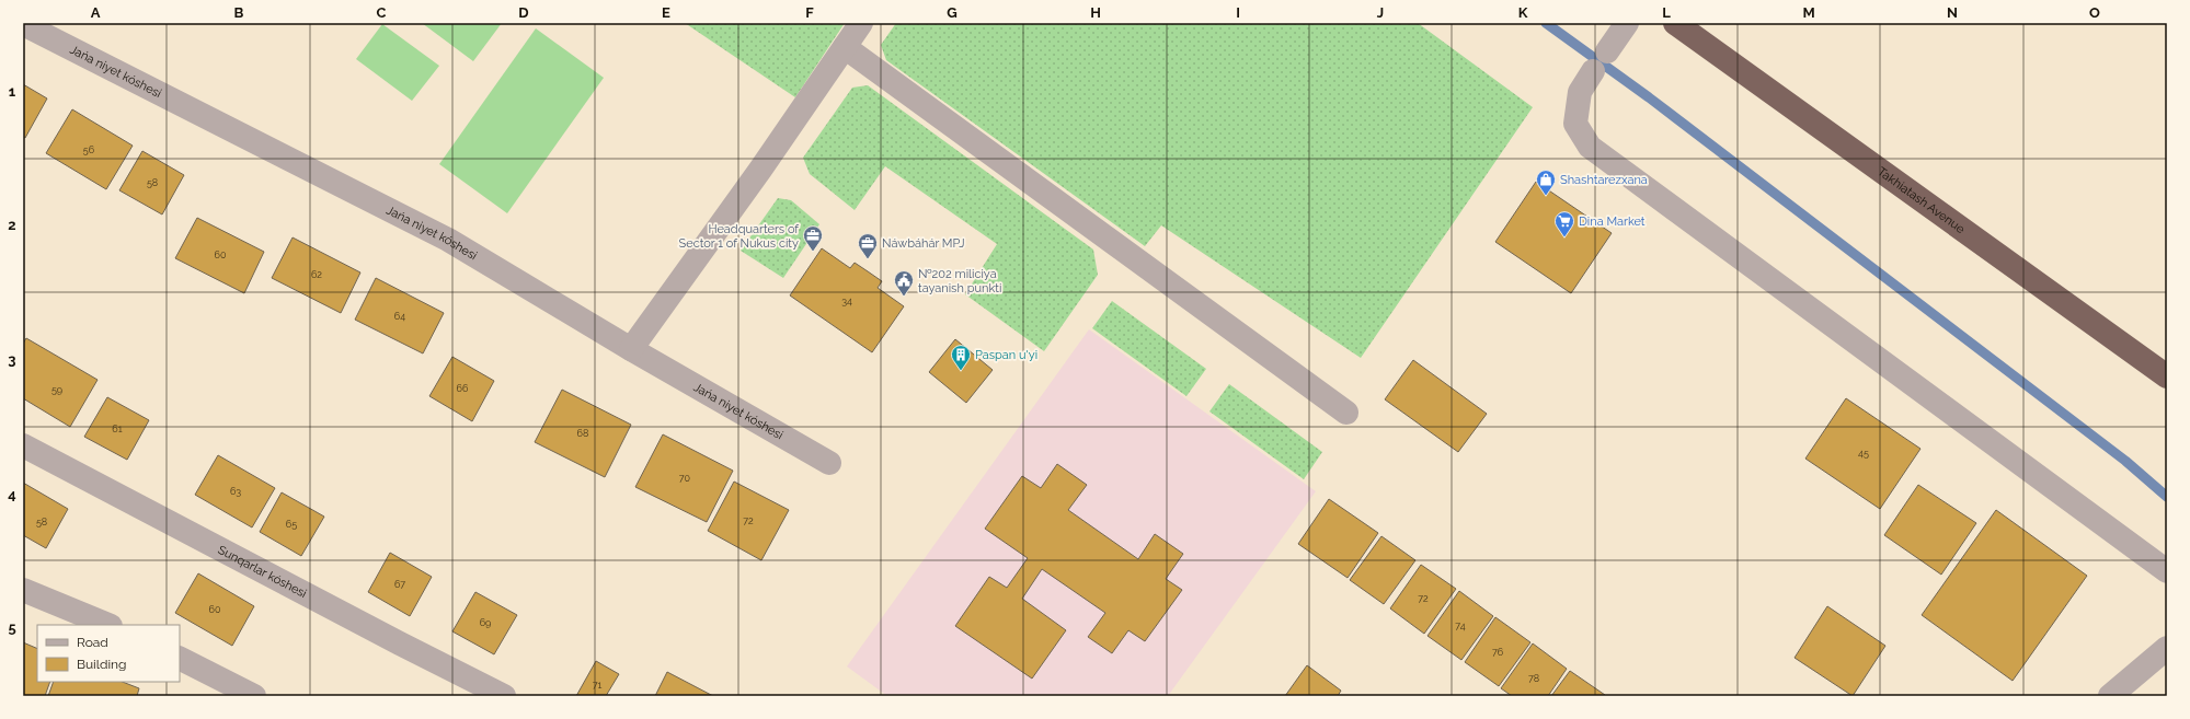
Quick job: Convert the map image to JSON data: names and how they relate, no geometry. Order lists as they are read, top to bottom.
{
  "streets": {
    "highway": ["Takhiatash Avenue"],
    "street": ["Jańa niyet kóshesi", "Sunqarlar kóshesi"]
  },
  "places": {
    "shop": ["Shashtarezxana"],
    "supermarket": ["Dina Market"],
    "office": ["Headquarters of Sector 1 of Nukus city", "Náwbáhár MPJ"],
    "public building": ["№202 miliciya tayanish punkti"],
    "building": ["Paspan u'yi"]
  },
  "house_numbers": [
    "56",
    "58",
    "60",
    "62",
    "34",
    "64",
    "66",
    "59",
    "61",
    "68",
    "45",
    "70",
    "63",
    "72",
    "58",
    "65",
    "67",
    "72",
    "60",
    "69",
    "74",
    "76",
    "78",
    "71"
  ],
  "legend": ["Road", "Building"],
  "grid": {
    "columns": [
      "A",
      "B",
      "C",
      "D",
      "E",
      "F",
      "G",
      "H",
      "I",
      "J",
      "K",
      "L",
      "M",
      "N",
      "O"
    ],
    "rows": [
      "1",
      "2",
      "3",
      "4",
      "5"
    ]
  }
}
